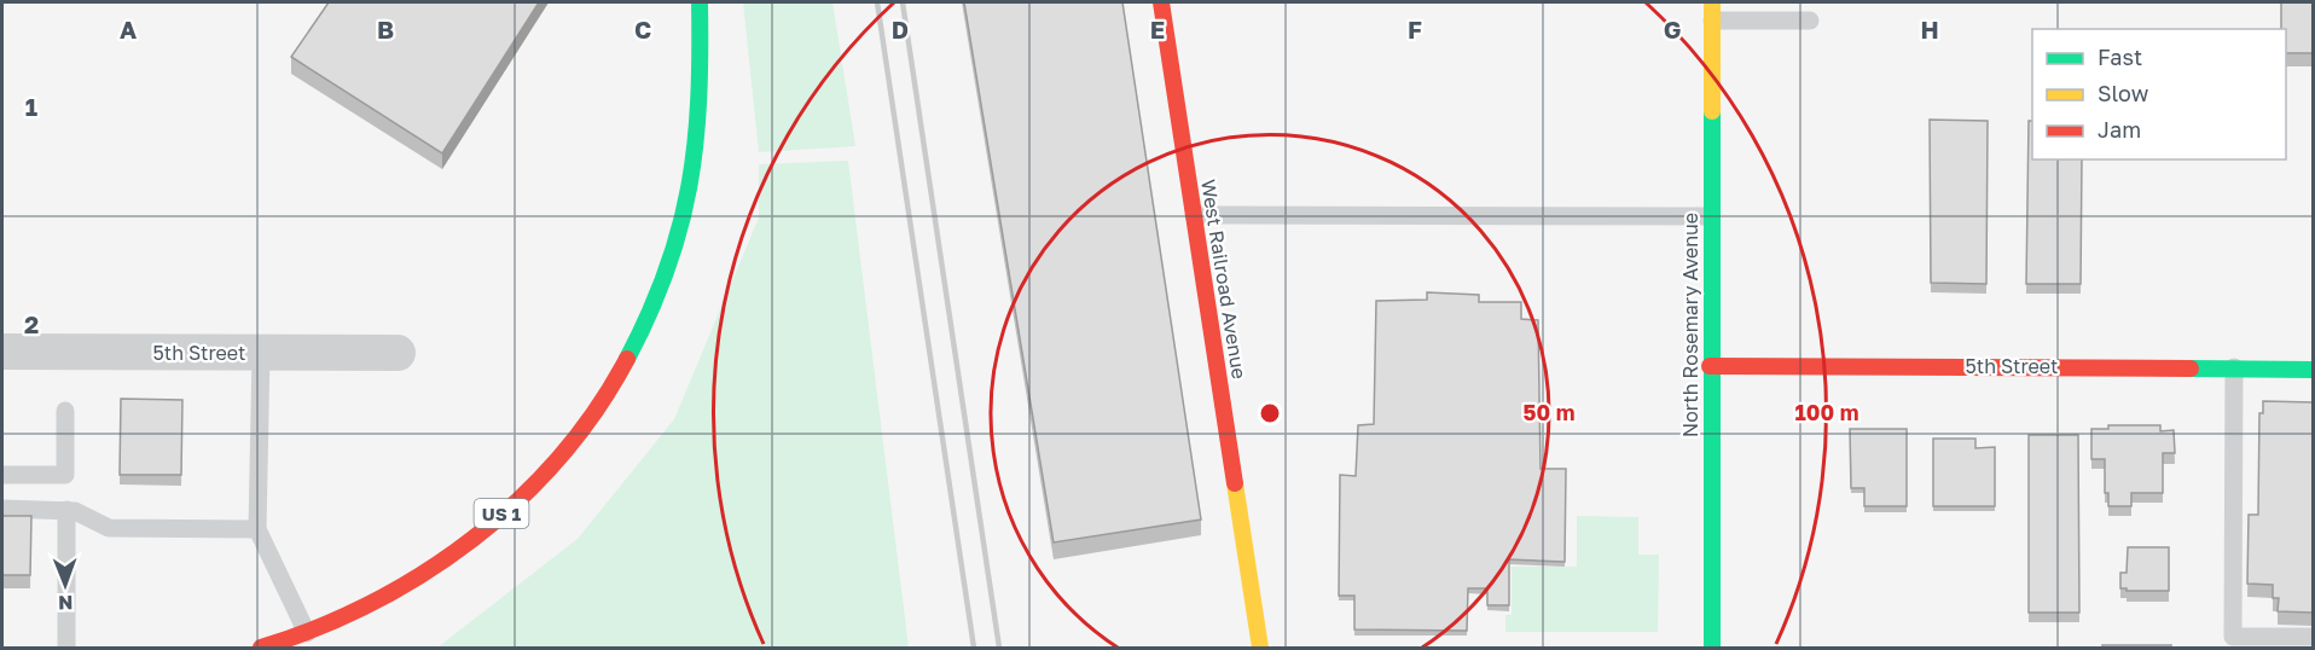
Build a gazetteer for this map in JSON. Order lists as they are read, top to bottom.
{
  "streets": {
    "street": [
      "West Railroad Avenue",
      "North Rosemary Avenue",
      "5th Street",
      "US 1"
    ]
  },
  "crossings": [
    ["North Rosemary Avenue", "5th Street"]
  ],
  "legend": ["Fast", "Slow", "Jam"],
  "north": "bottom",
  "grid": {
    "columns": [
      "A",
      "B",
      "C",
      "D",
      "E",
      "F",
      "G",
      "H"
    ],
    "rows": ["1", "2"]
  },
  "rings": ["50 m", "100 m"]
}
